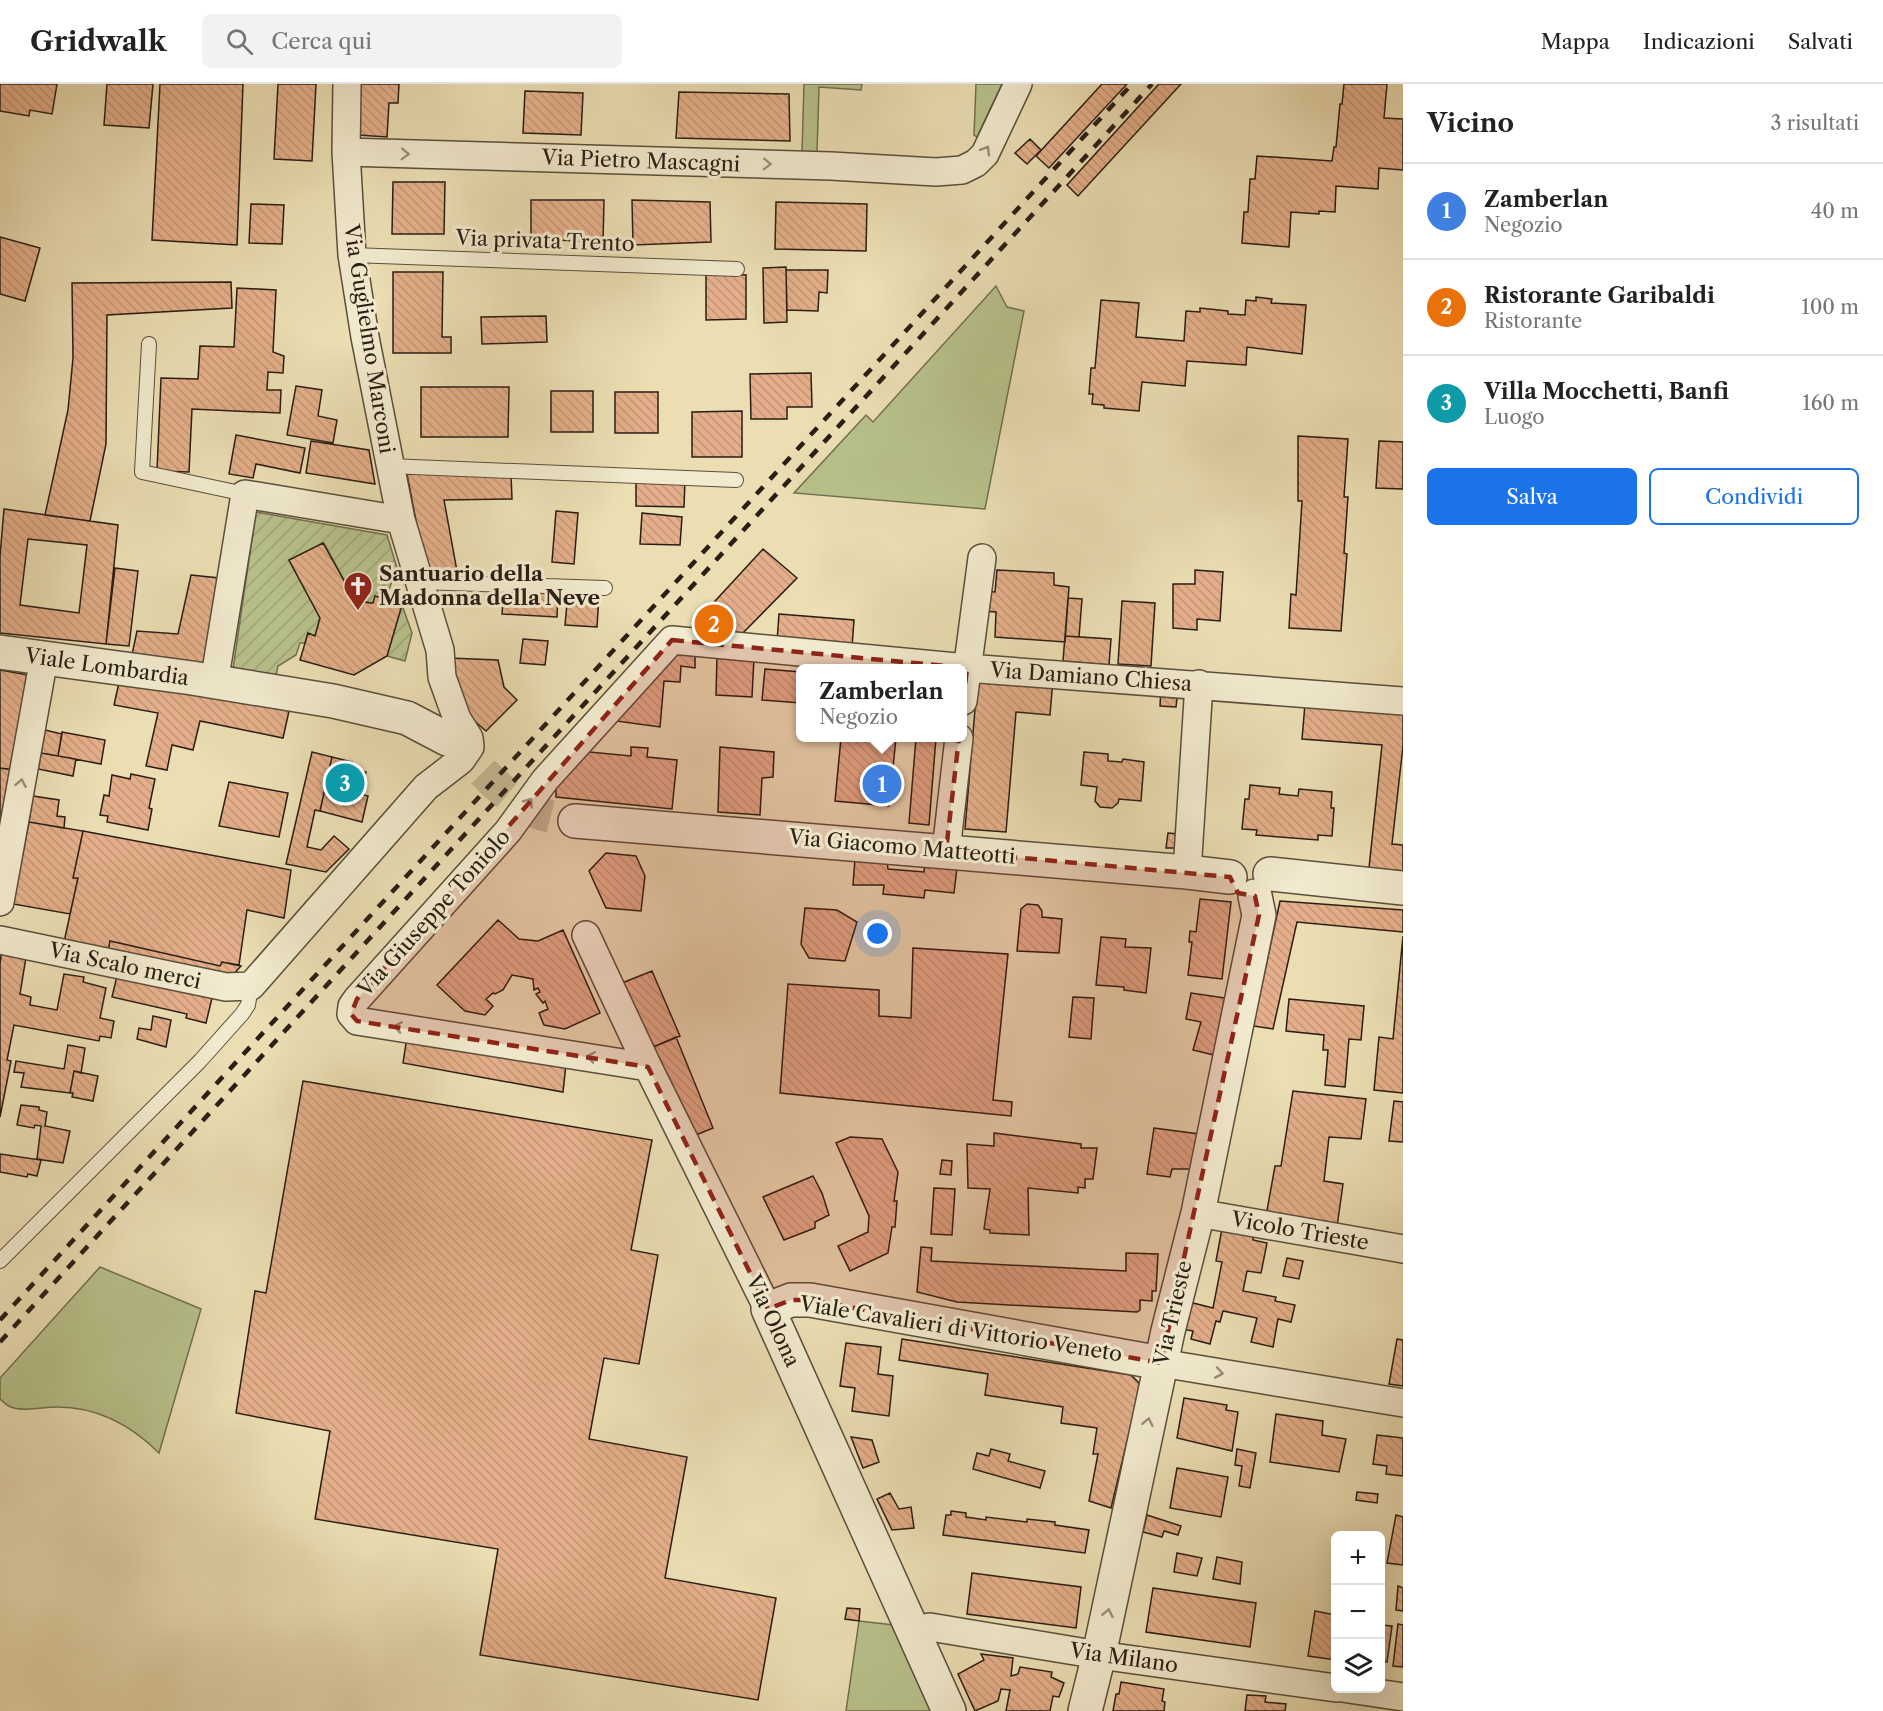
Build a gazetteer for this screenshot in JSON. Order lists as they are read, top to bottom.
{
  "streets": {
    "street": [
      "Via Pietro Mascagni",
      "Via Guglielmo Marconi",
      "Viale Lombardia",
      "Via Damiano Chiesa",
      "Via Giacomo Matteotti",
      "Via Giuseppe Toniolo",
      "Via Scalo merci",
      "Vicolo Trieste",
      "Via Trieste",
      "Via Olona",
      "Viale Cavalieri di Vittorio Veneto",
      "Via Milano"
    ],
    "lane": ["Via privata Trento"]
  },
  "crossings": [
    ["Via Pietro Mascagni", "Via Guglielmo Marconi"],
    ["Via privata Trento", "Via Guglielmo Marconi"],
    ["Via Guglielmo Marconi", "Via Scalo merci"],
    ["Via Damiano Chiesa", "Via Giuseppe Toniolo"],
    ["Via Giacomo Matteotti", "Via Trieste"],
    ["Via Giuseppe Toniolo", "Via Olona"],
    ["Vicolo Trieste", "Via Trieste"],
    ["Via Trieste", "Viale Cavalieri di Vittorio Veneto"],
    ["Via Trieste", "Via Milano"],
    ["Via Olona", "Viale Cavalieri di Vittorio Veneto"],
    ["Via Olona", "Via Milano"]
  ],
  "one_way": ["Via Pietro Mascagni", "Via Trieste", "Viale Cavalieri di Vittorio Veneto"],
  "places": {
    "church": ["Santuario della Madonna della Neve"]
  },
  "page": {
    "header": "Gridwalk",
    "search": "Cerca qui",
    "nav": ["Mappa", "Indicazioni", "Salvati"],
    "heading": ["Vicino", "3 risultati"],
    "list": [
      {
        "mark": "1",
        "name": "Zamberlan",
        "note": "Negozio",
        "value": "40 m"
      },
      {
        "mark": "2",
        "name": "Ristorante Garibaldi",
        "note": "Ristorante",
        "value": "100 m"
      },
      {
        "mark": "3",
        "name": "Villa Mocchetti, Banfi",
        "note": "Luogo",
        "value": "160 m"
      }
    ],
    "buttons": ["Salva", "Condividi"],
    "pins": ["2", "3", "1"],
    "popup": ["Zamberlan", "Negozio"],
    "map_buttons": ["+", "−"]
  }
}
